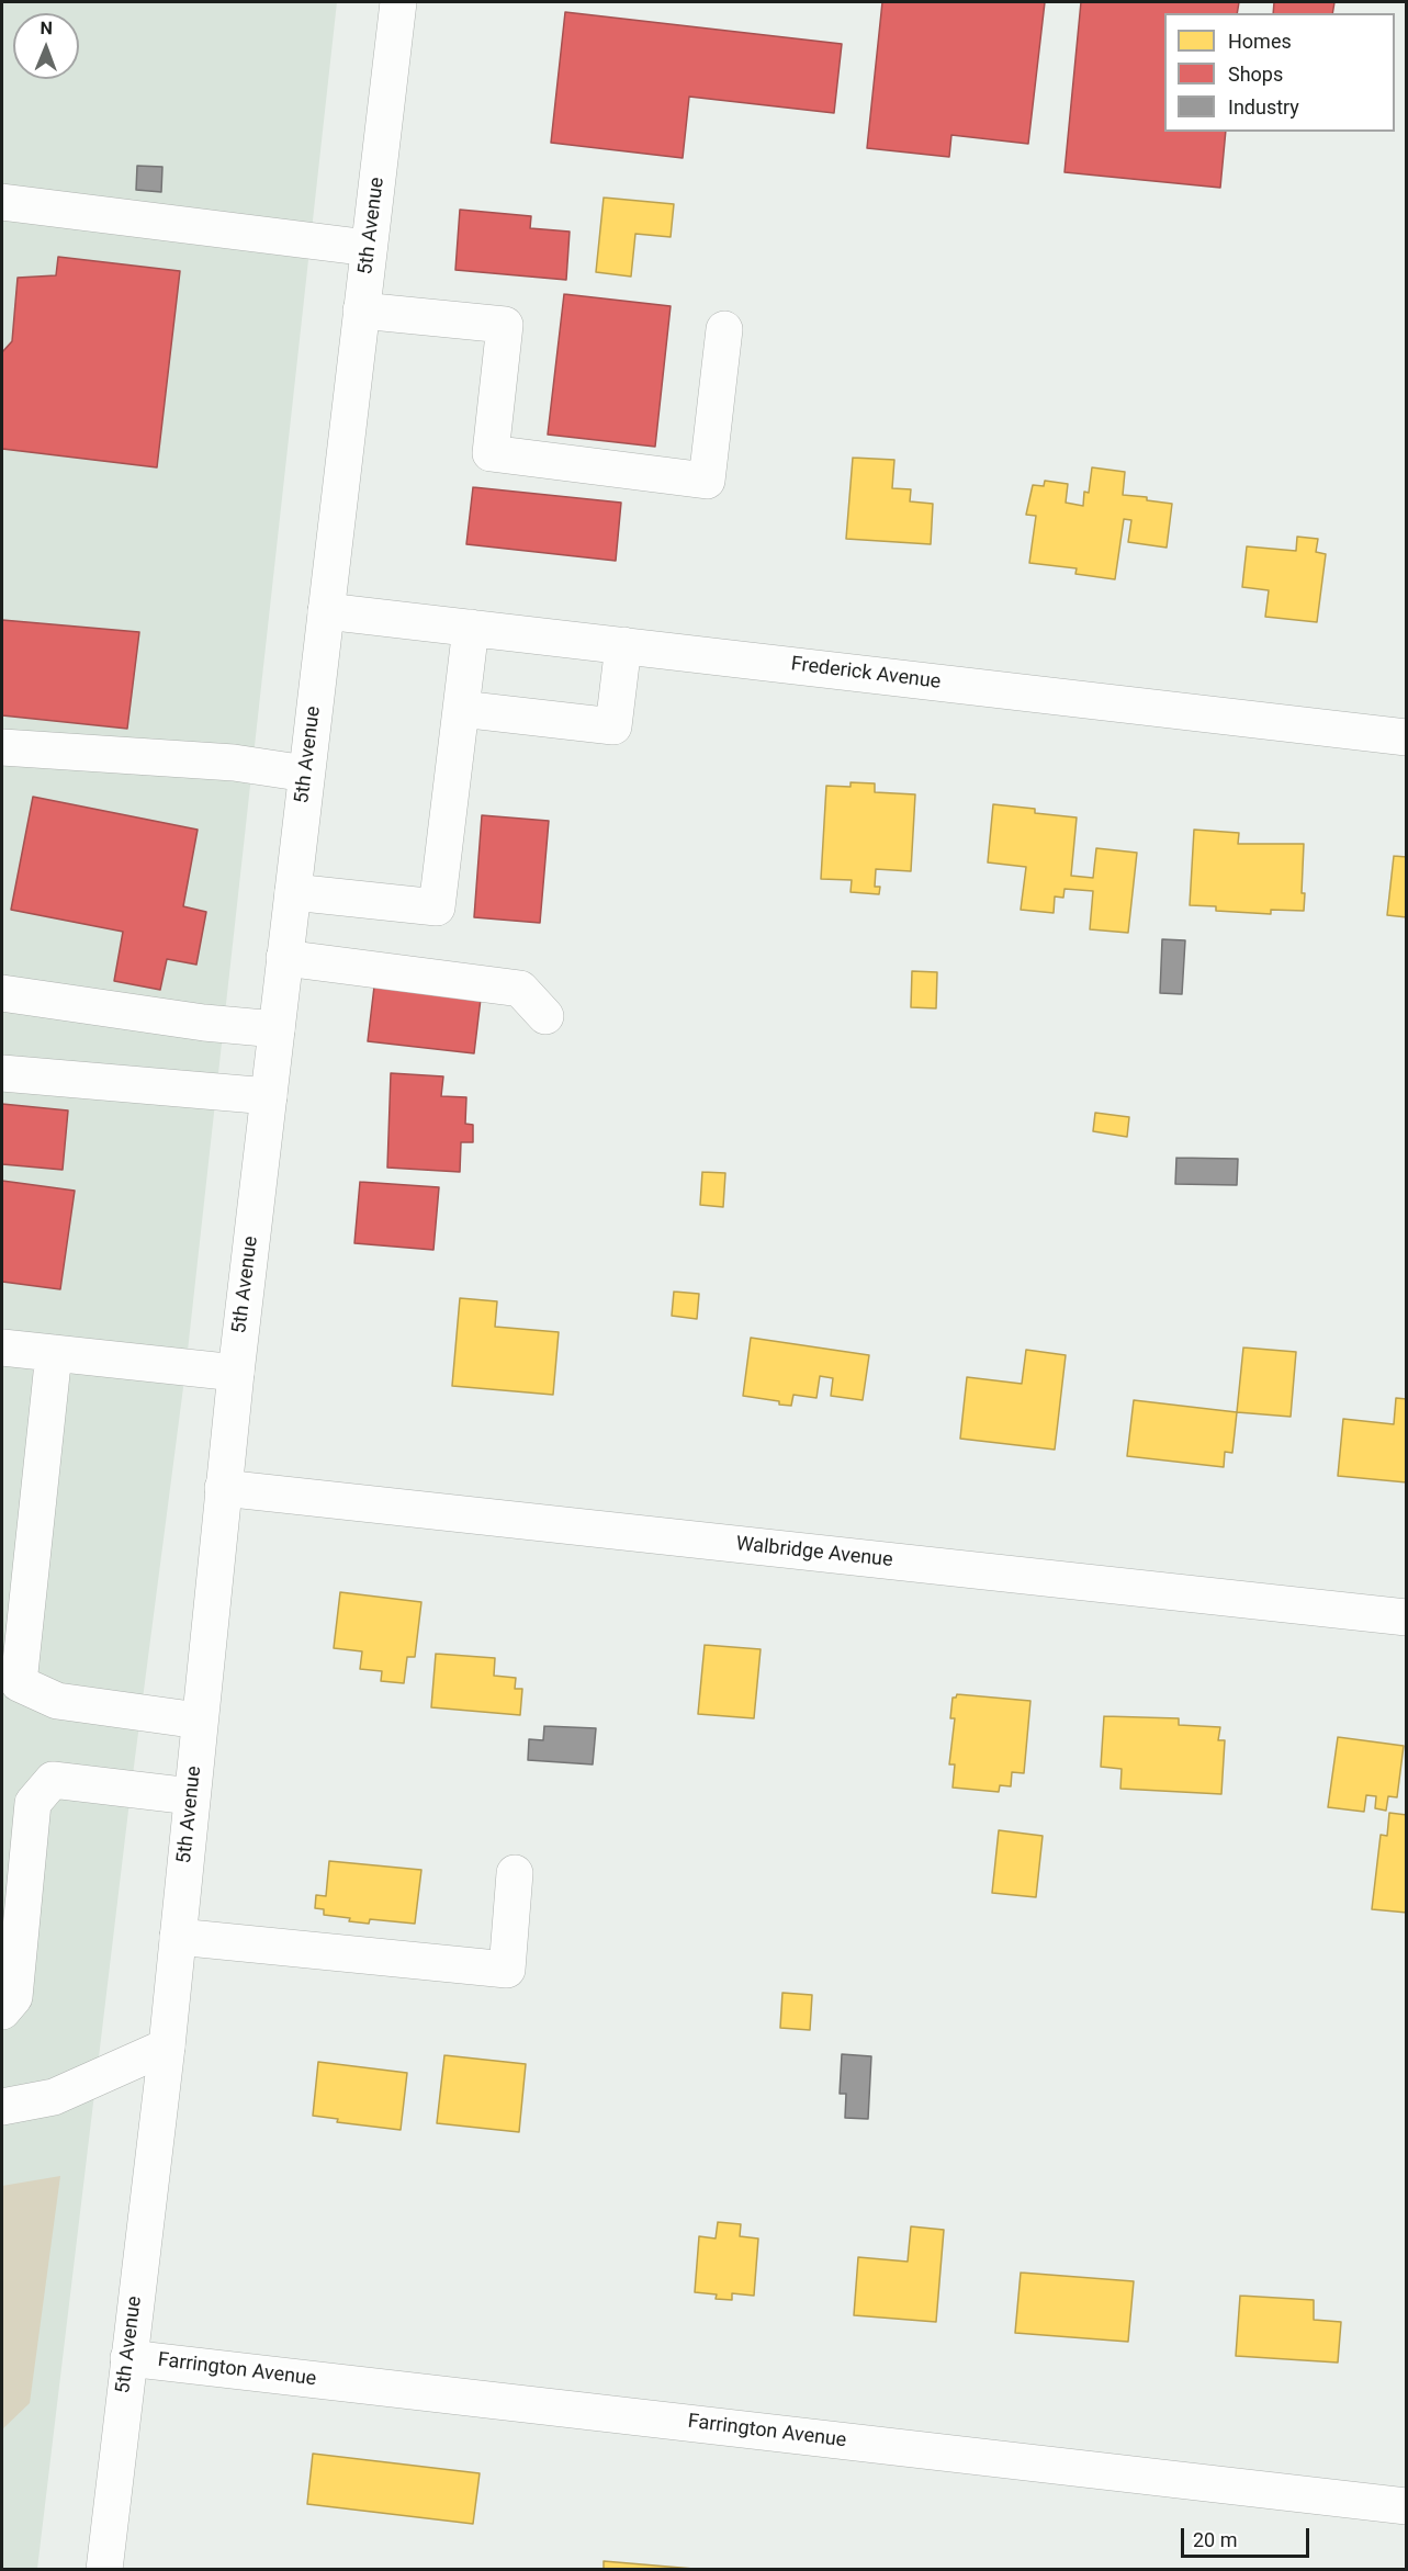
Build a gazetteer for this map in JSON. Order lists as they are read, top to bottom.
{
  "streets": {
    "street": [
      "5th Avenue",
      "Frederick Avenue",
      "Walbridge Avenue",
      "Farrington Avenue"
    ]
  },
  "crossings": [
    ["5th Avenue", "Frederick Avenue"],
    ["5th Avenue", "Walbridge Avenue"],
    ["5th Avenue", "Farrington Avenue"]
  ],
  "legend": ["Homes", "Shops", "Industry"],
  "scale_bar": "20 m",
  "north": "top"
}
